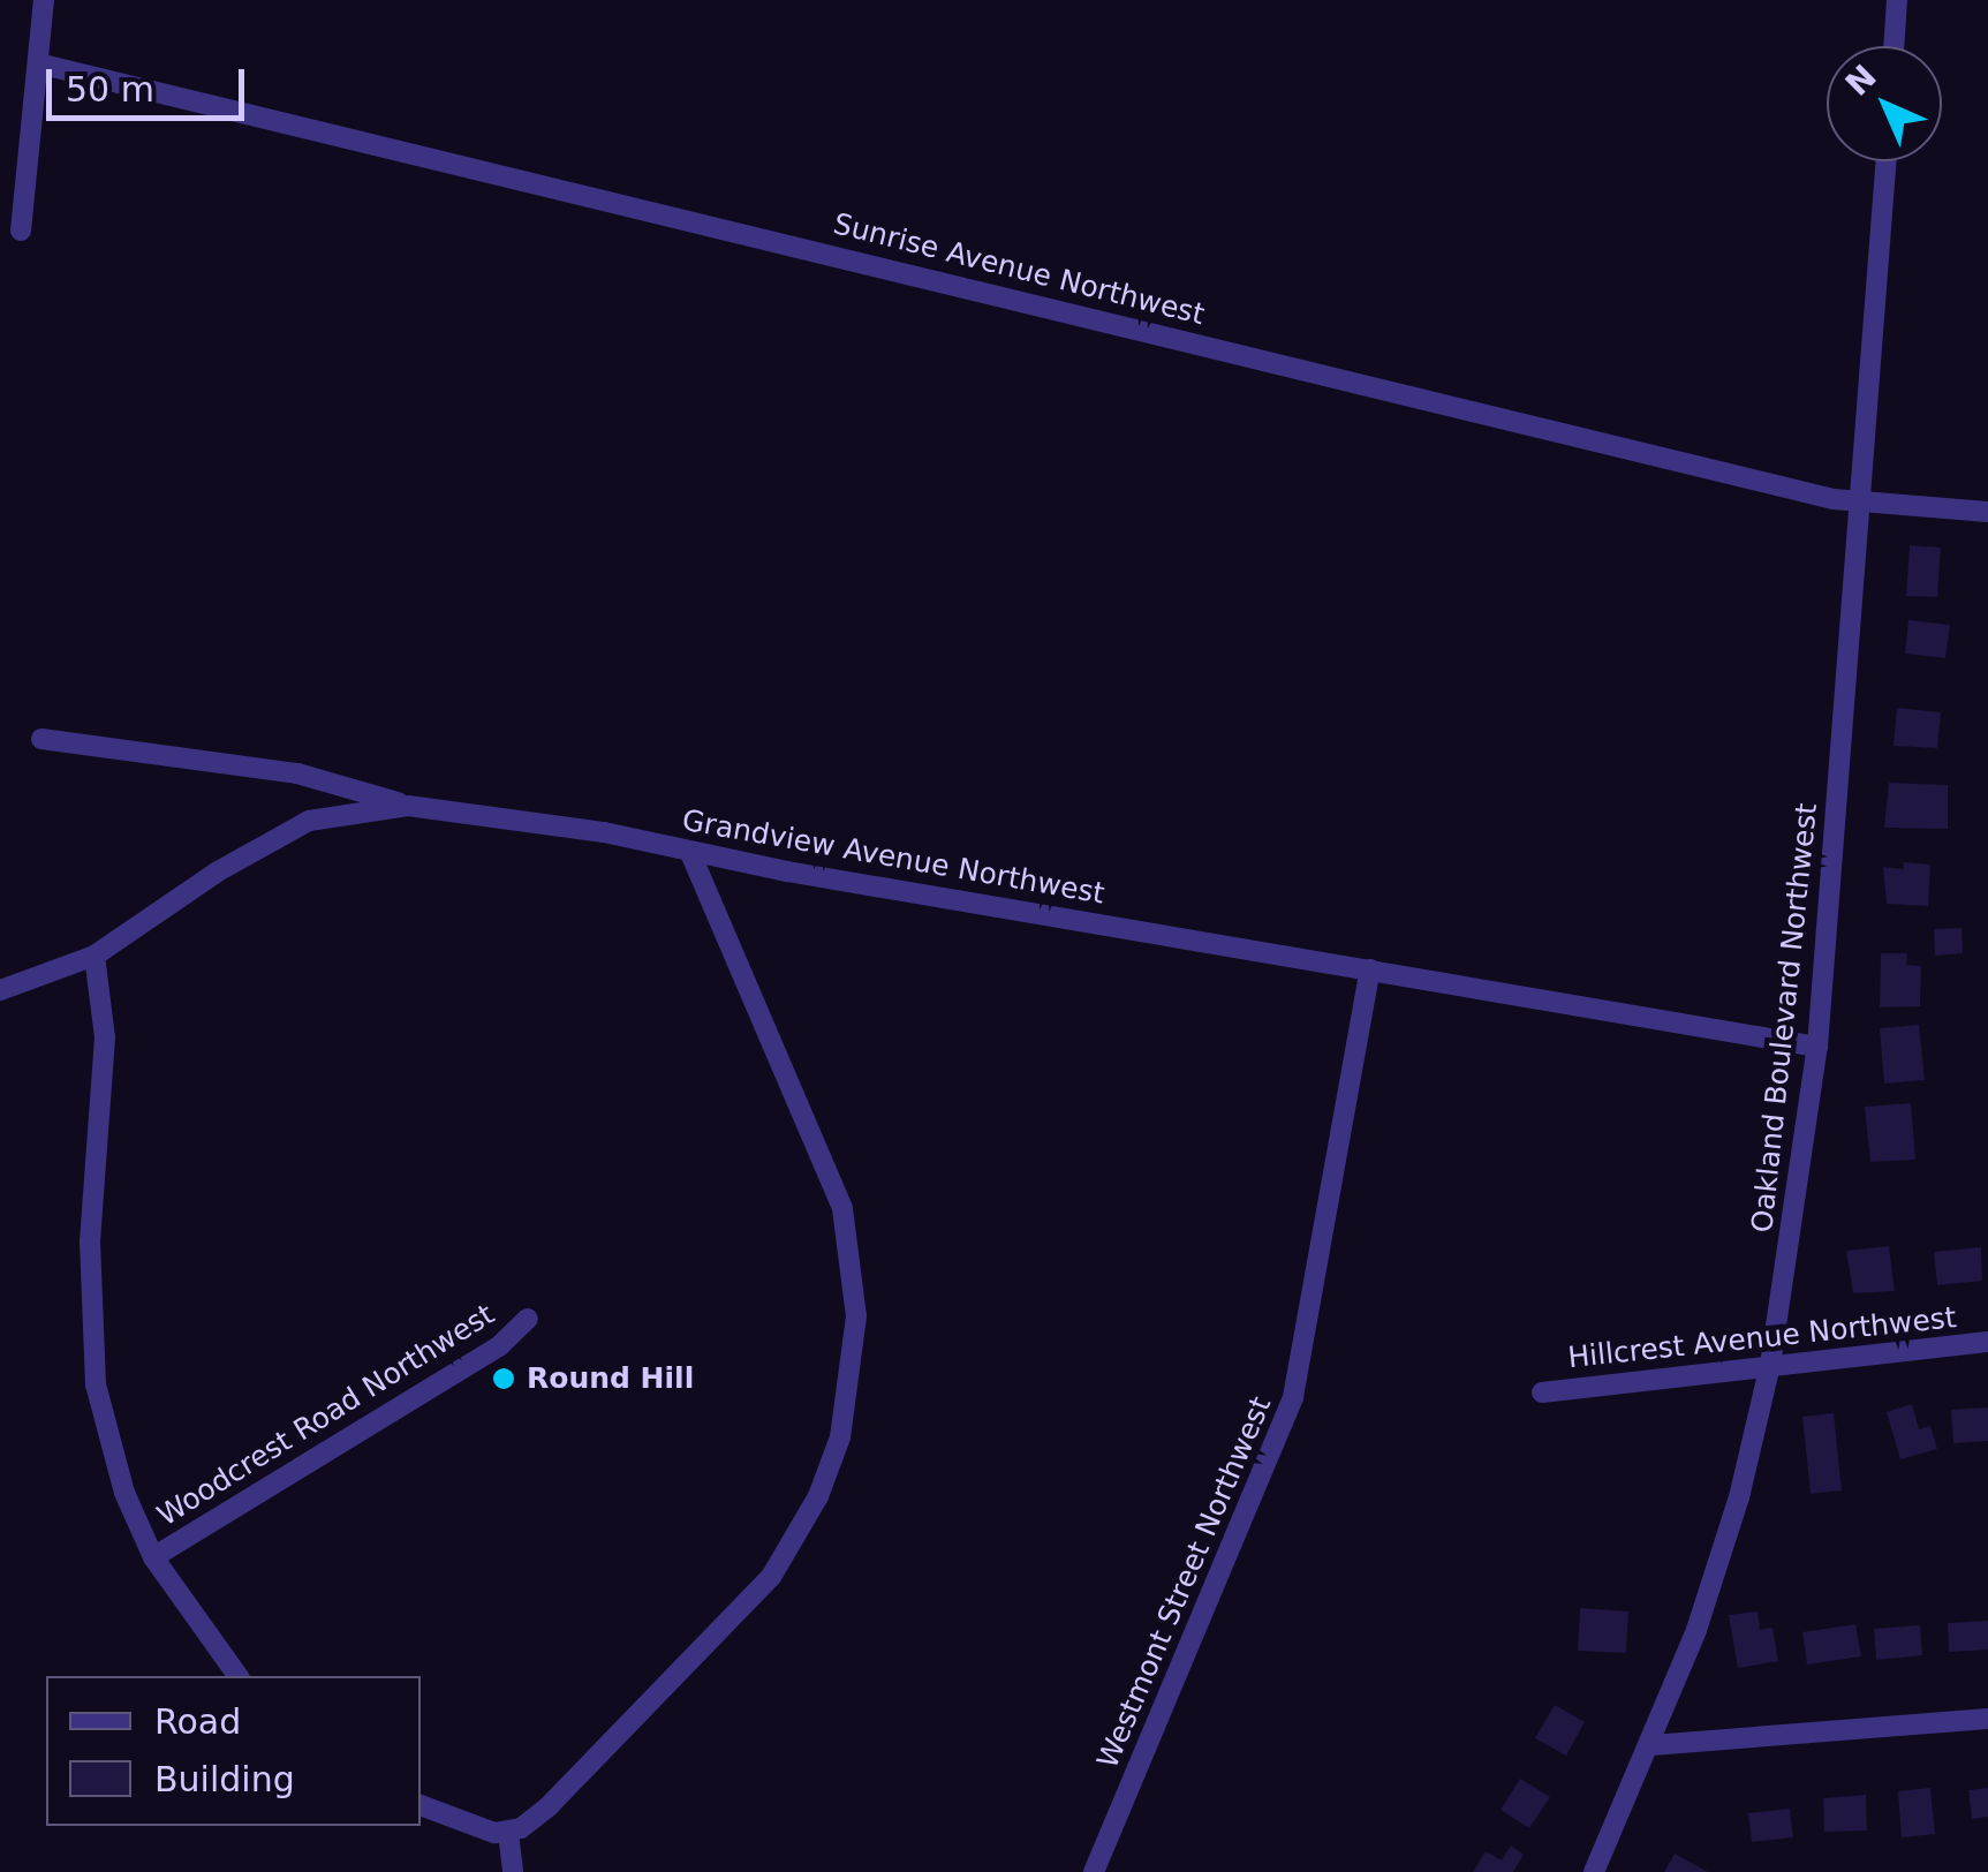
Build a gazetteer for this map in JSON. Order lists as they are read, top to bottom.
{
  "streets": {
    "street": [
      "Sunrise Avenue Northwest",
      "Grandview Avenue Northwest",
      "Oakland Boulevard Northwest",
      "Hillcrest Avenue Northwest",
      "Woodcrest Road Northwest",
      "Westmont Street Northwest"
    ]
  },
  "crossings": [
    ["Sunrise Avenue Northwest", "Oakland Boulevard Northwest"],
    ["Grandview Avenue Northwest", "Oakland Boulevard Northwest"],
    ["Grandview Avenue Northwest", "Westmont Street Northwest"],
    ["Oakland Boulevard Northwest", "Hillcrest Avenue Northwest"]
  ],
  "places": ["Round Hill"],
  "legend": ["Road", "Building"],
  "scale_bar": "50 m",
  "north": "top left"
}
